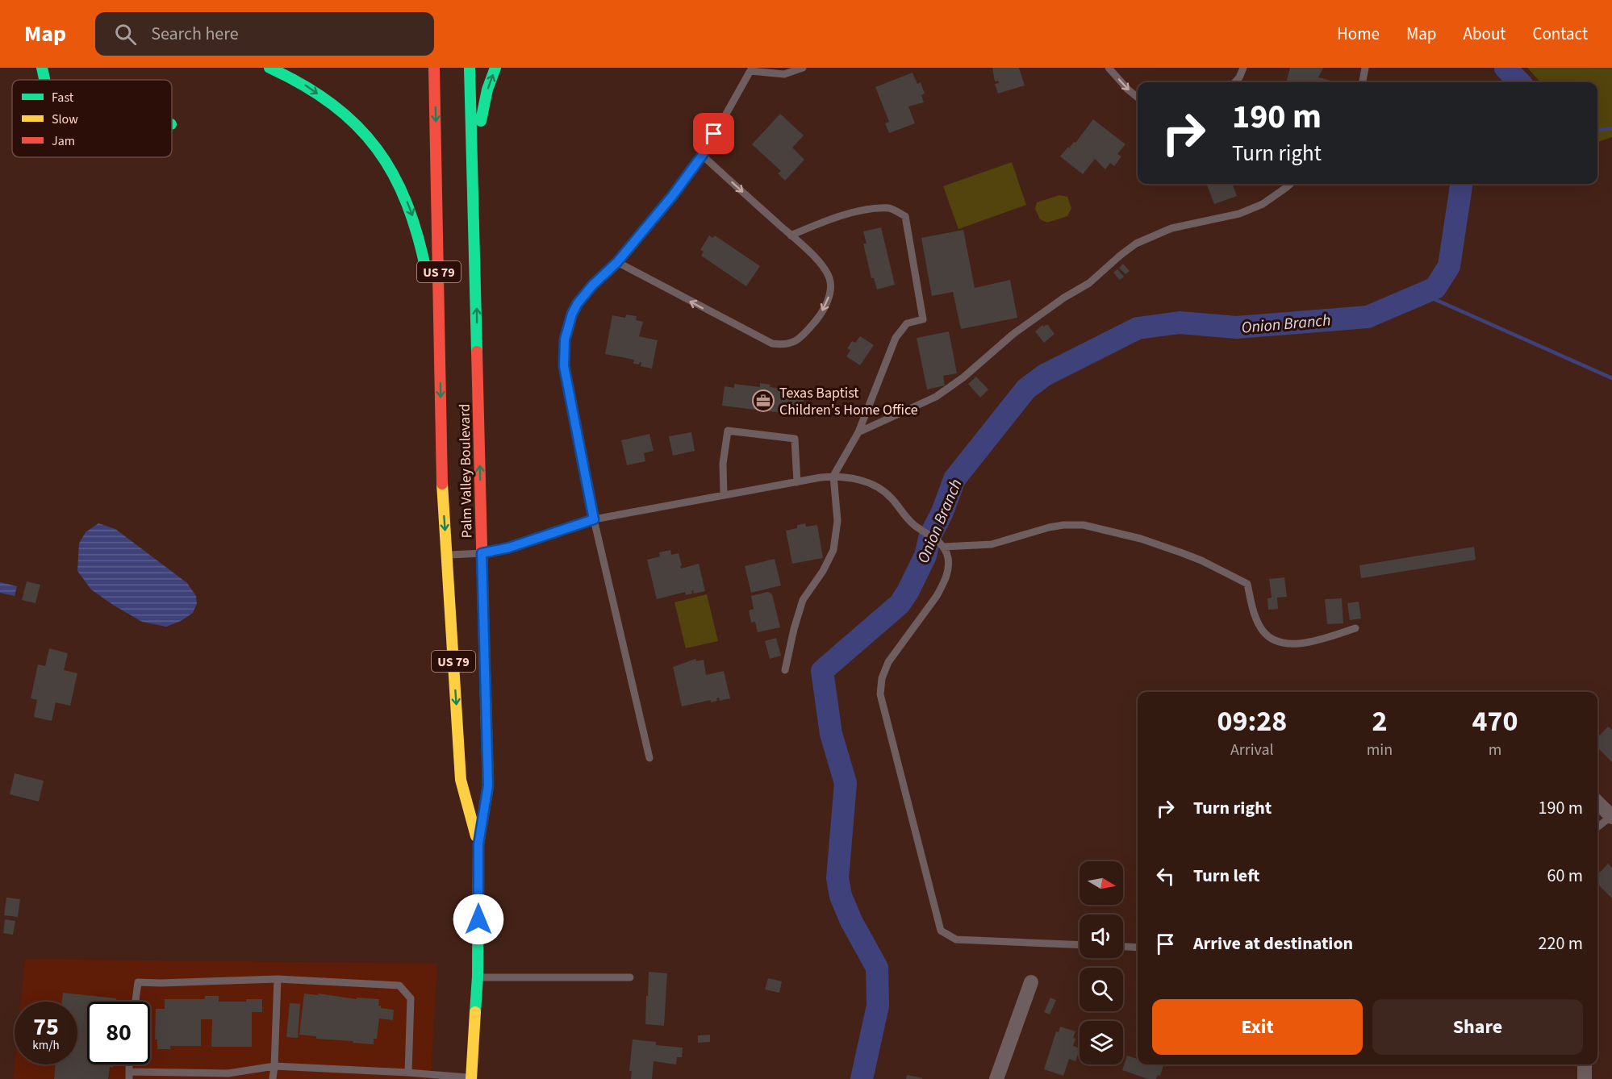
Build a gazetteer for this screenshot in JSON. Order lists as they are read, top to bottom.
{
  "streets": {
    "main road": ["US 79", "Palm Valley Boulevard"]
  },
  "crossings": [
    ["US 79", "Palm Valley Boulevard"]
  ],
  "water": ["Onion Branch"],
  "places": {
    "office": ["Texas Baptist Children's Home Office"]
  },
  "legend": ["Fast", "Slow", "Jam"],
  "north": "right",
  "page": {
    "header": "Map",
    "search": "Search here",
    "nav": [
      "Home",
      "Map",
      "About",
      "Contact"
    ],
    "turn": ["190 m", "Turn right"],
    "eta": [
      "09:28",
      "Arrival",
      "2",
      "min",
      "470",
      "m"
    ],
    "list": [
      {
        "name": "Turn right",
        "value": "190 m"
      },
      {
        "name": "Turn left",
        "value": "60 m"
      },
      {
        "name": "Arrive at destination",
        "value": "220 m"
      }
    ],
    "buttons": ["Exit", "Share"],
    "speed": "75 km/h",
    "limit": "80"
  }
}
